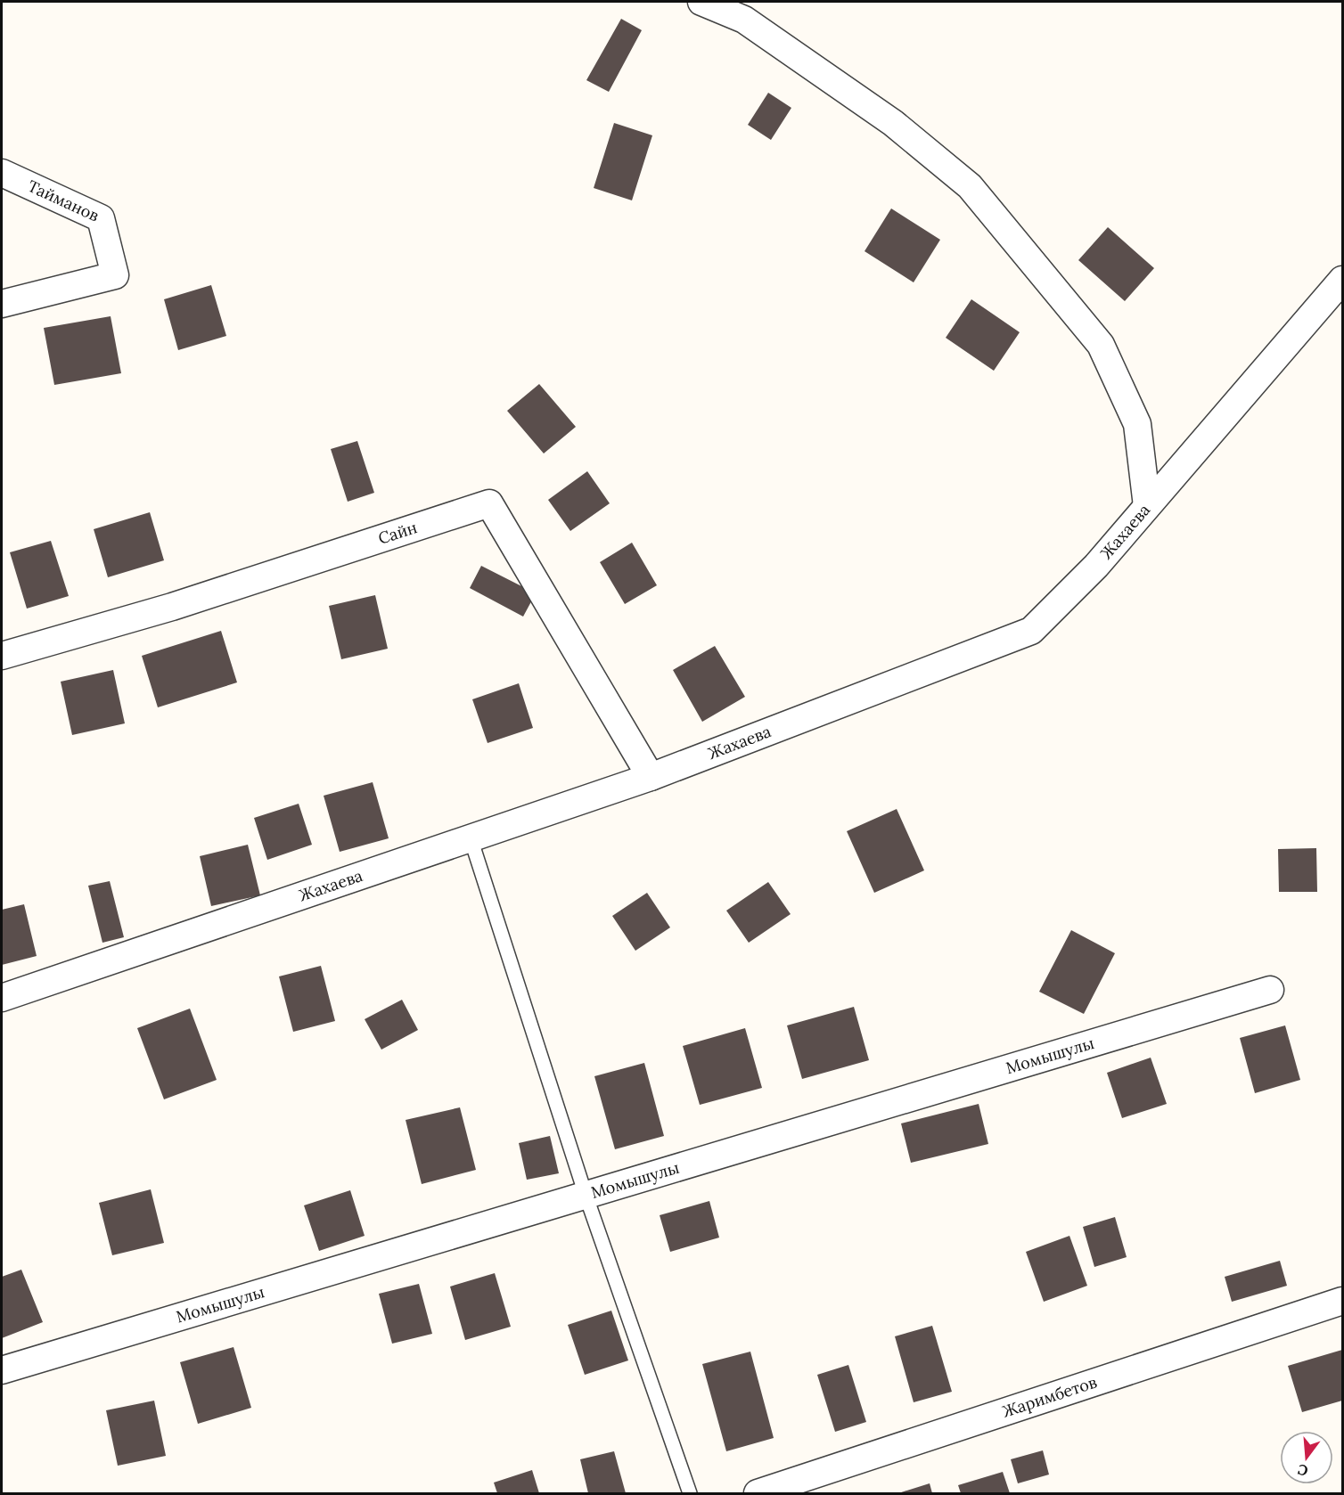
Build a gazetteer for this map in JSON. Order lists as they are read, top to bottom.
{
  "streets": {
    "street": [
      "Тайманов",
      "Жахаева",
      "Сайн",
      "Момышулы",
      "Жаримбетов"
    ]
  },
  "crossings": [
    ["Жахаева", "Сайн"]
  ],
  "north": "bottom"
}
